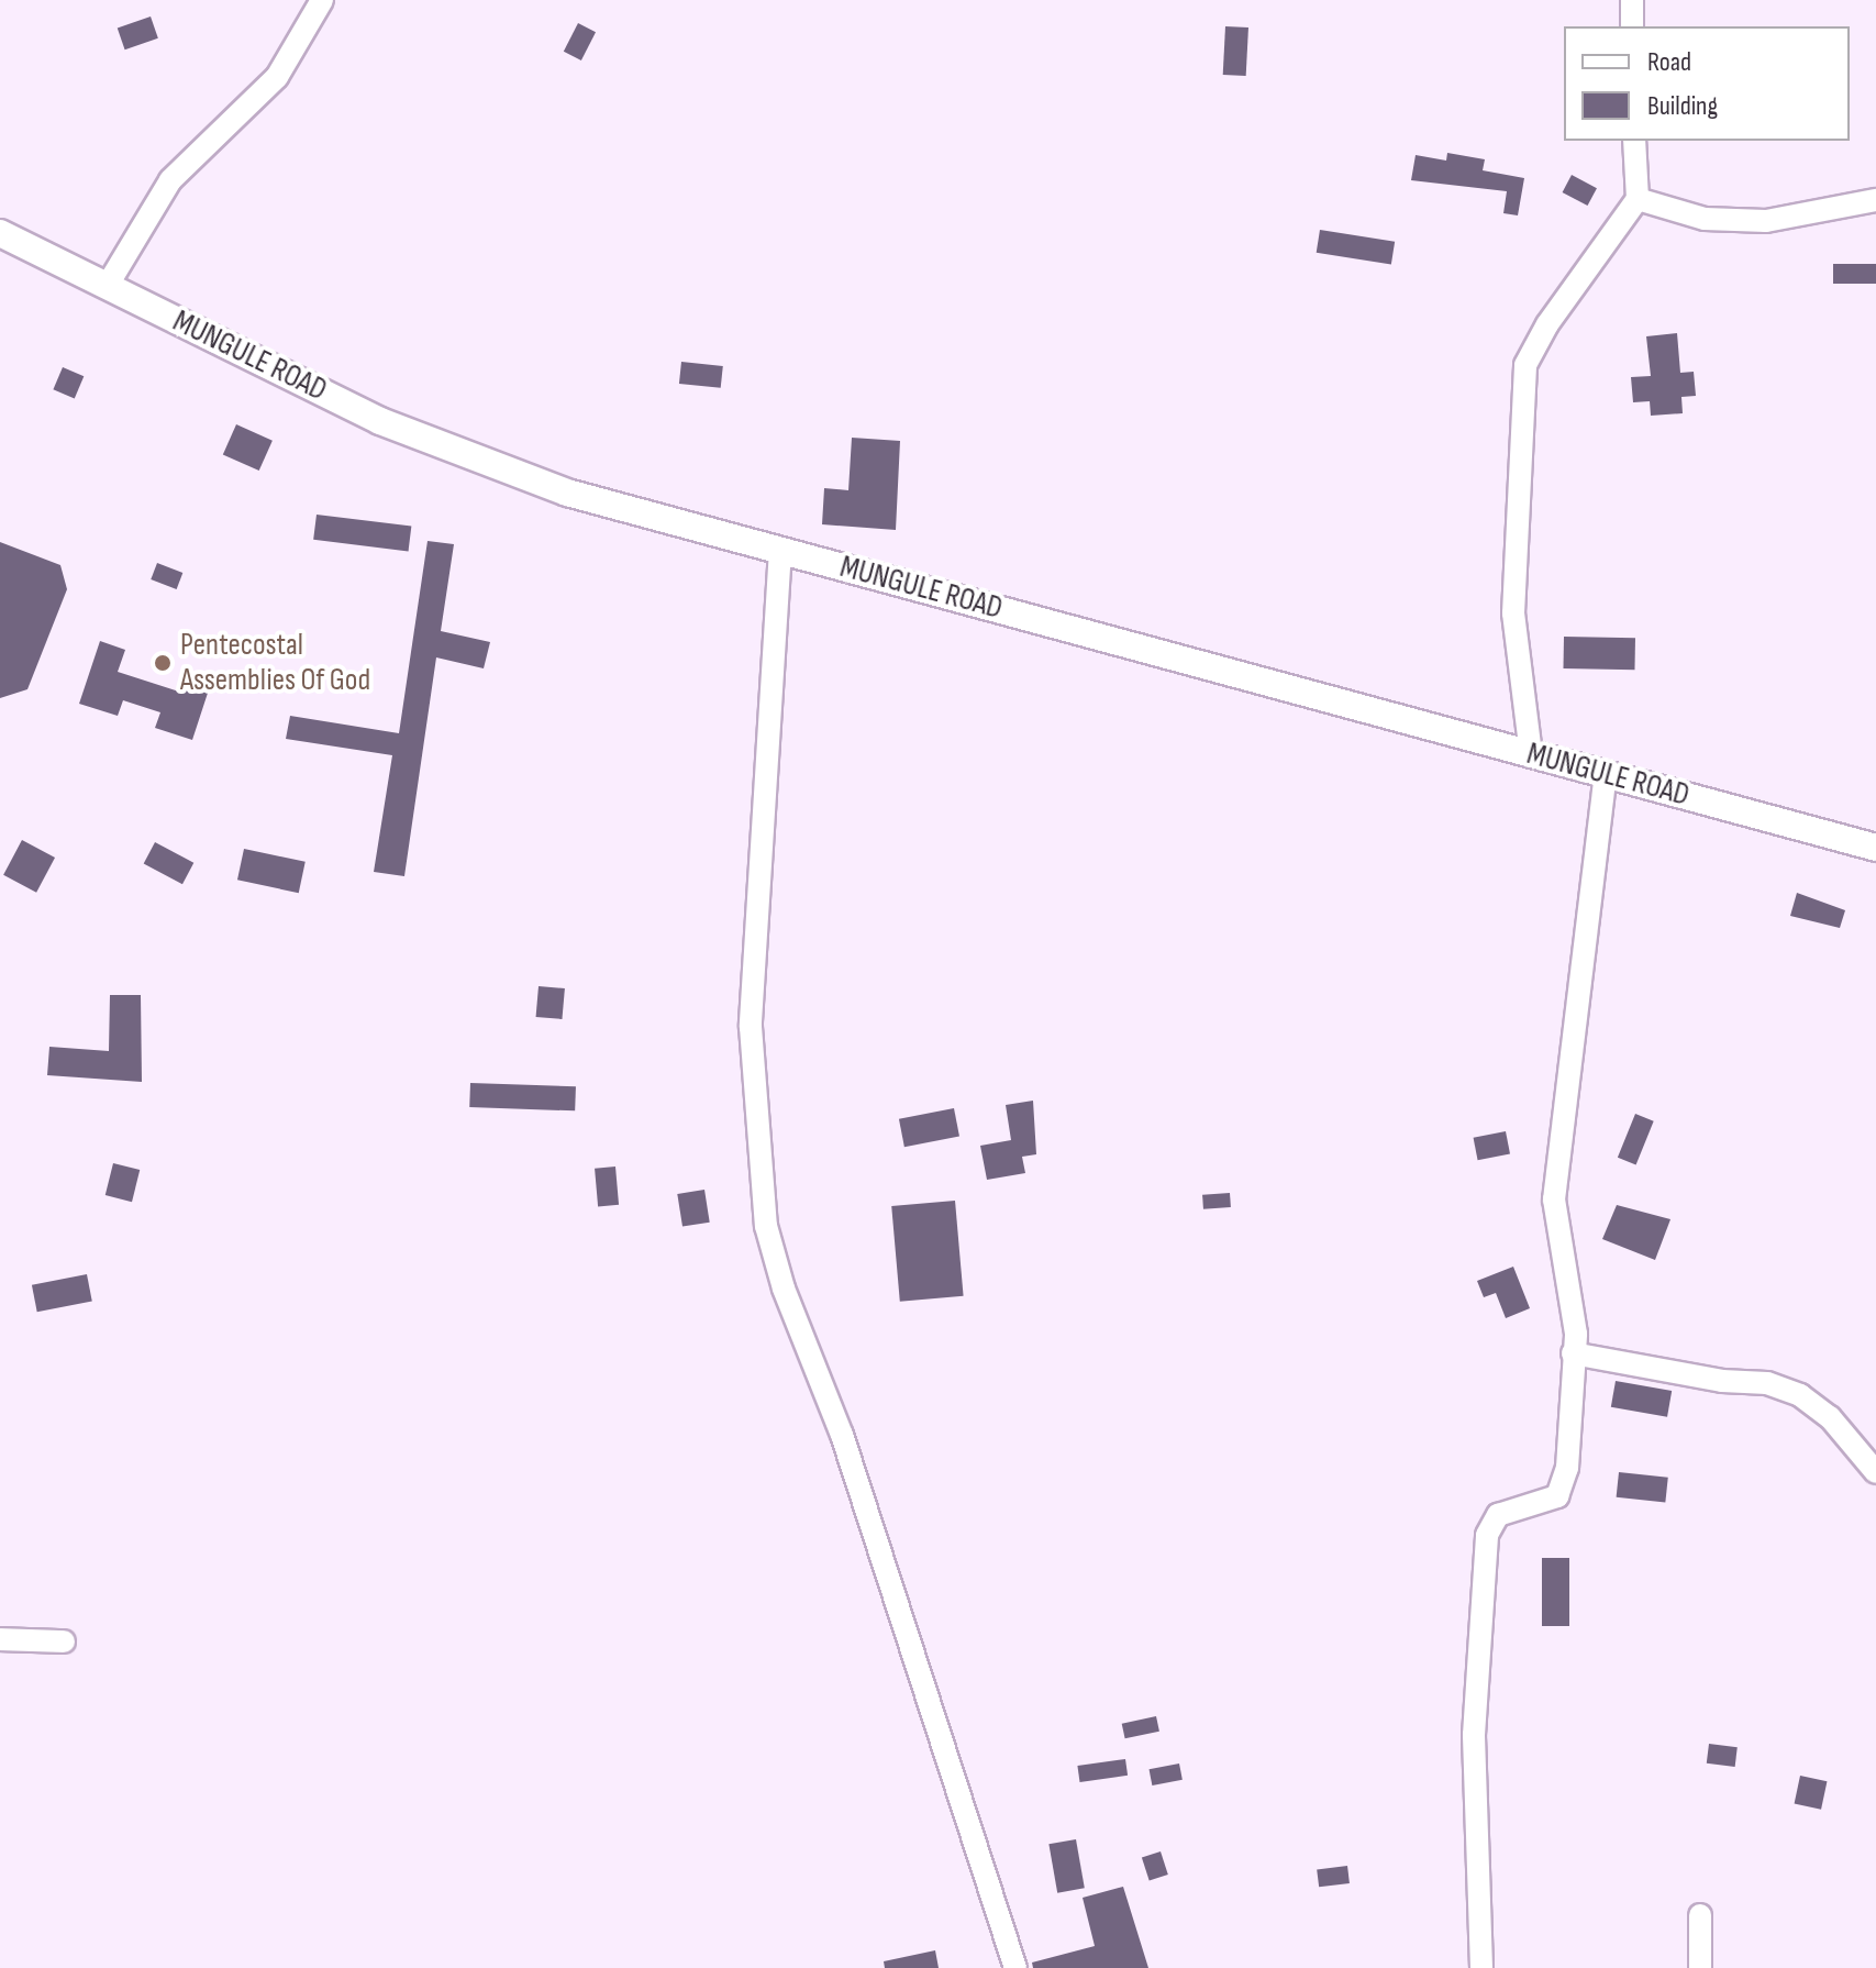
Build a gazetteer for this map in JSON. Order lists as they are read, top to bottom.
{
  "streets": {
    "street": ["MUNGULE ROAD"]
  },
  "places": ["Pentecostal Assemblies Of God"],
  "legend": ["Road", "Building"]
}
